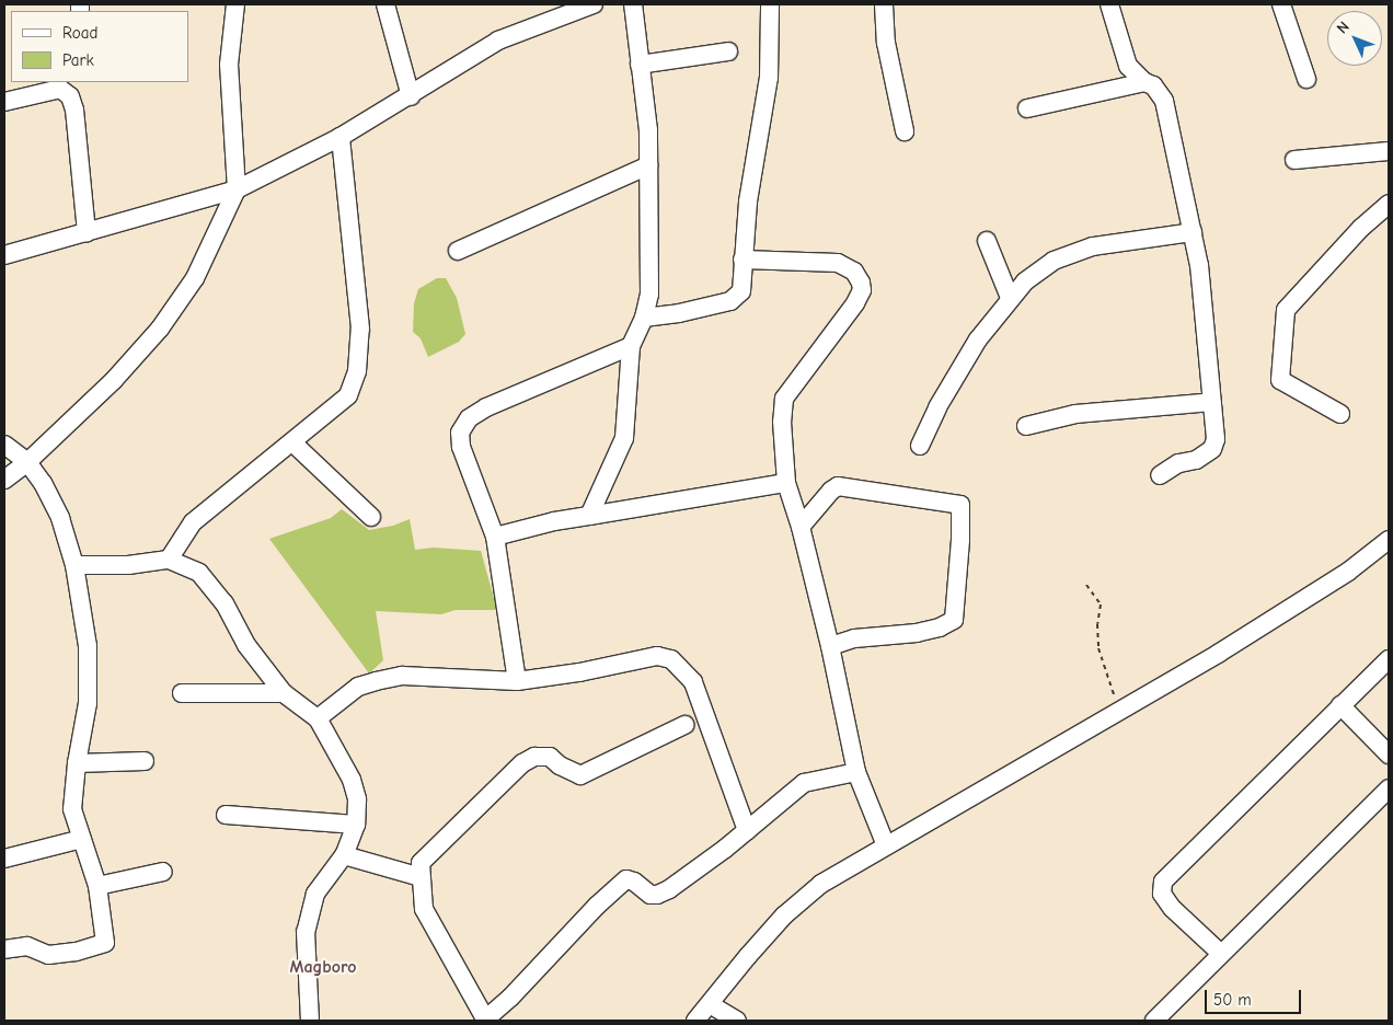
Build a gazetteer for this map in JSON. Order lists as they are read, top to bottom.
{
  "districts": ["Magboro"],
  "legend": ["Road", "Park"],
  "scale_bar": "50 m",
  "north": "top left"
}
